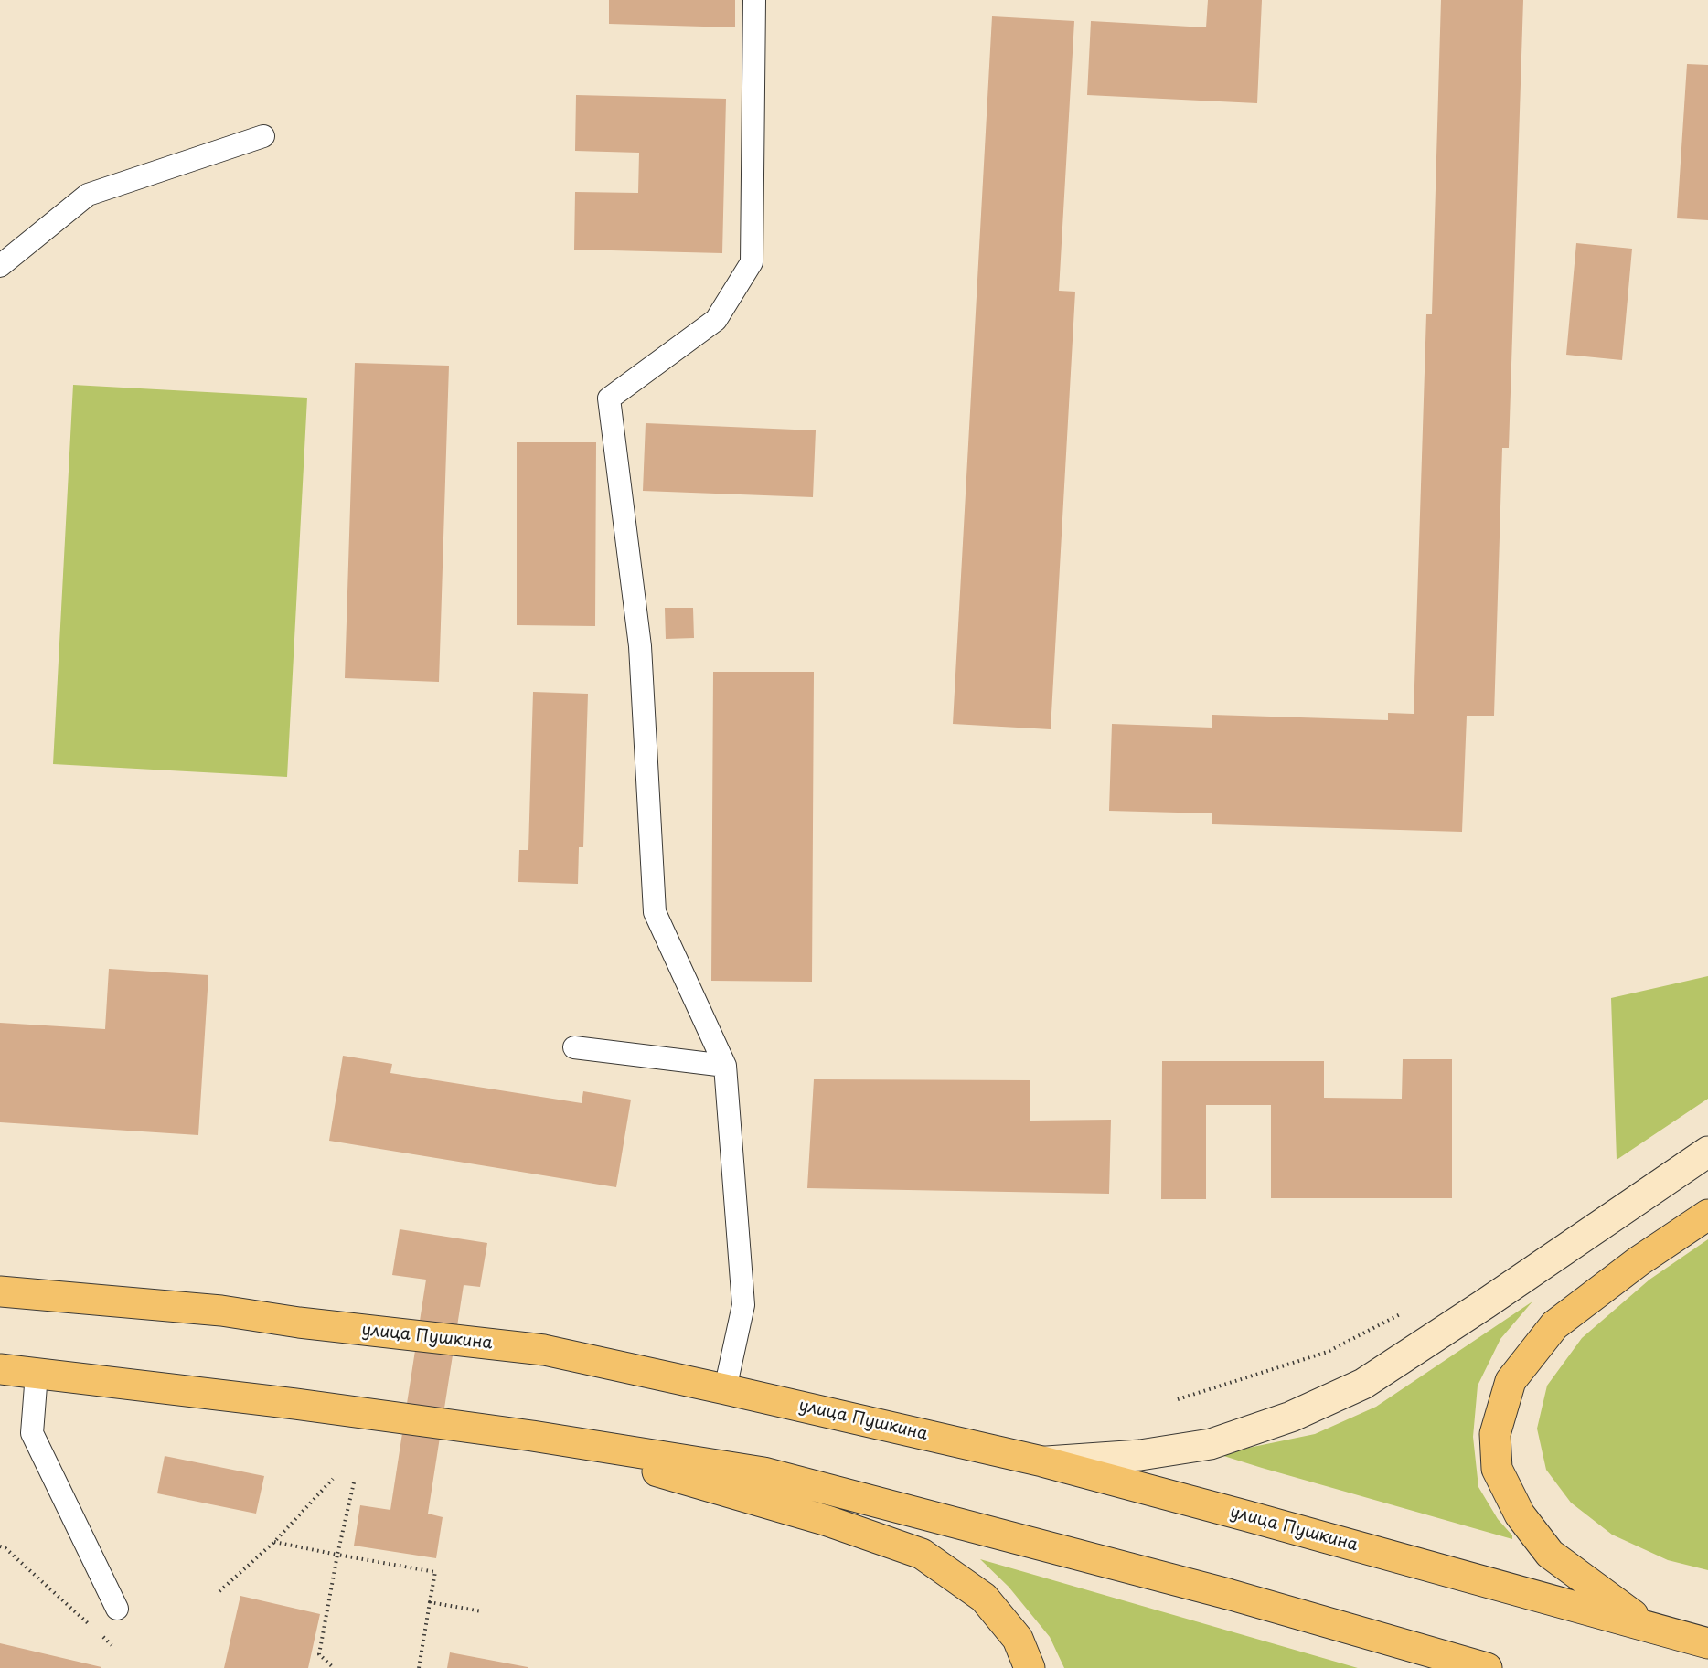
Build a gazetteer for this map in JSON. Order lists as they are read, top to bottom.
{
  "streets": {
    "main road": ["улица Пушкина"]
  }
}
